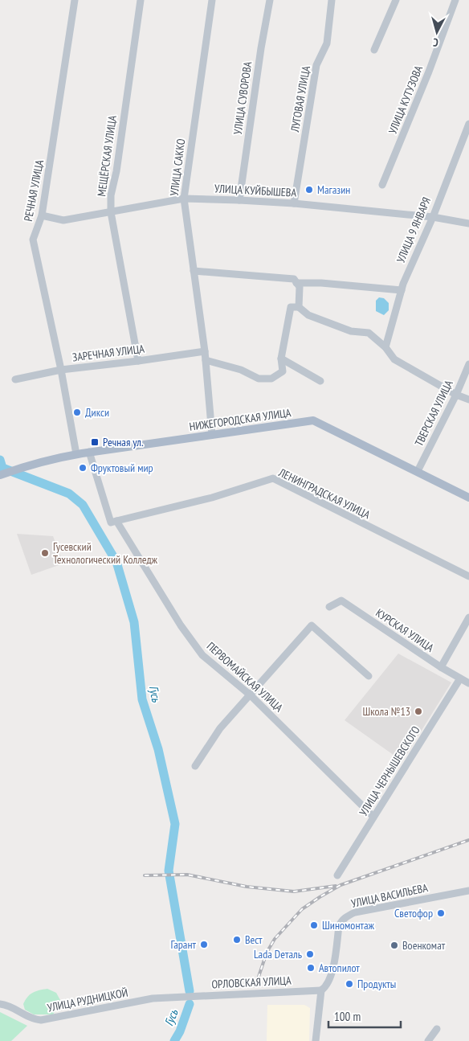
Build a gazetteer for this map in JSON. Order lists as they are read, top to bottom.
{
  "streets": {
    "main road": ["НИЖЕГОРОДСКАЯ УЛИЦА"],
    "street": [
      "УЛИЦА СУВОРОВА",
      "ЛУГОВАЯ УЛИЦА",
      "УЛИЦА КУТУЗОВА",
      "МЕЩЁРСКАЯ УЛИЦА",
      "УЛИЦА САККО",
      "РЕЧНАЯ УЛИЦА",
      "УЛИЦА КУЙБЫШЕВА",
      "УЛИЦА 9 ЯНВАРЯ",
      "ЗАРЕЧНАЯ УЛИЦА",
      "ТВЕРСКАЯ УЛИЦА",
      "ЛЕНИНГРАДСКАЯ УЛИЦА",
      "КУРСКАЯ УЛИЦА",
      "ПЕРВОМАЙСКАЯ УЛИЦА",
      "УЛИЦА ЧЕРНЫШЕВСКОГО",
      "УЛИЦА ВАСИЛЬЕВА",
      "ОРЛОВСКАЯ УЛИЦА",
      "УЛИЦА РУДНИЦКОЙ"
    ]
  },
  "crossings": [
    ["УЛИЦА СУВОРОВА", "УЛИЦА КУЙБЫШЕВА"],
    ["ЛУГОВАЯ УЛИЦА", "УЛИЦА КУЙБЫШЕВА"],
    ["МЕЩЁРСКАЯ УЛИЦА", "УЛИЦА КУЙБЫШЕВА"],
    ["МЕЩЁРСКАЯ УЛИЦА", "ЗАРЕЧНАЯ УЛИЦА"],
    ["УЛИЦА САККО", "УЛИЦА КУЙБЫШЕВА"],
    ["УЛИЦА САККО", "ЗАРЕЧНАЯ УЛИЦА"],
    ["УЛИЦА САККО", "НИЖЕГОРОДСКАЯ УЛИЦА"],
    ["РЕЧНАЯ УЛИЦА", "УЛИЦА КУЙБЫШЕВА"],
    ["РЕЧНАЯ УЛИЦА", "ЗАРЕЧНАЯ УЛИЦА"],
    ["РЕЧНАЯ УЛИЦА", "НИЖЕГОРОДСКАЯ УЛИЦА"],
    ["УЛИЦА КУЙБЫШЕВА", "УЛИЦА 9 ЯНВАРЯ"],
    ["ТВЕРСКАЯ УЛИЦА", "НИЖЕГОРОДСКАЯ УЛИЦА"],
    ["НИЖЕГОРОДСКАЯ УЛИЦА", "ПЕРВОМАЙСКАЯ УЛИЦА"],
    ["ЛЕНИНГРАДСКАЯ УЛИЦА", "ПЕРВОМАЙСКАЯ УЛИЦА"],
    ["КУРСКАЯ УЛИЦА", "УЛИЦА ЧЕРНЫШЕВСКОГО"],
    ["ПЕРВОМАЙСКАЯ УЛИЦА", "УЛИЦА ЧЕРНЫШЕВСКОГО"],
    ["УЛИЦА ВАСИЛЬЕВА", "ОРЛОВСКАЯ УЛИЦА"],
    ["ОРЛОВСКАЯ УЛИЦА", "УЛИЦА РУДНИЦКОЙ"]
  ],
  "water": ["Гусь"],
  "places": {
    "other": [
      "Магазин",
      "Дикси",
      "Фруктовый мир",
      "Гусевский Технологический Колледж",
      "Школа №13",
      "Светофор",
      "Шиномонтаж",
      "Вест",
      "Гарант",
      "Военкомат",
      "Lada Dеталь",
      "Автопилот",
      "Продукты"
    ],
    "transit": ["Речная ул."]
  },
  "scale_bar": "100 m",
  "north": "bottom"
}
